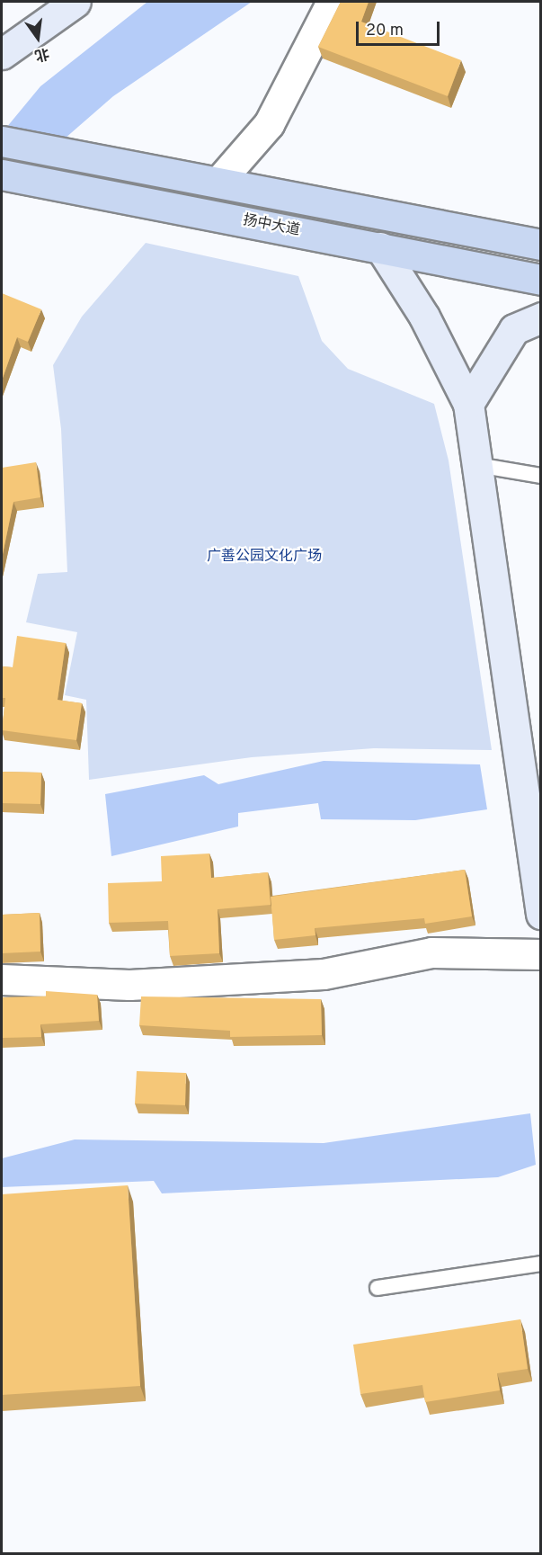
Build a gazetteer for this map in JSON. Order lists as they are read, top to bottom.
{
  "streets": {
    "main road": ["扬中大道"]
  },
  "parks": ["广善公园文化广场"],
  "scale_bar": "20 m",
  "north": "bottom"
}
